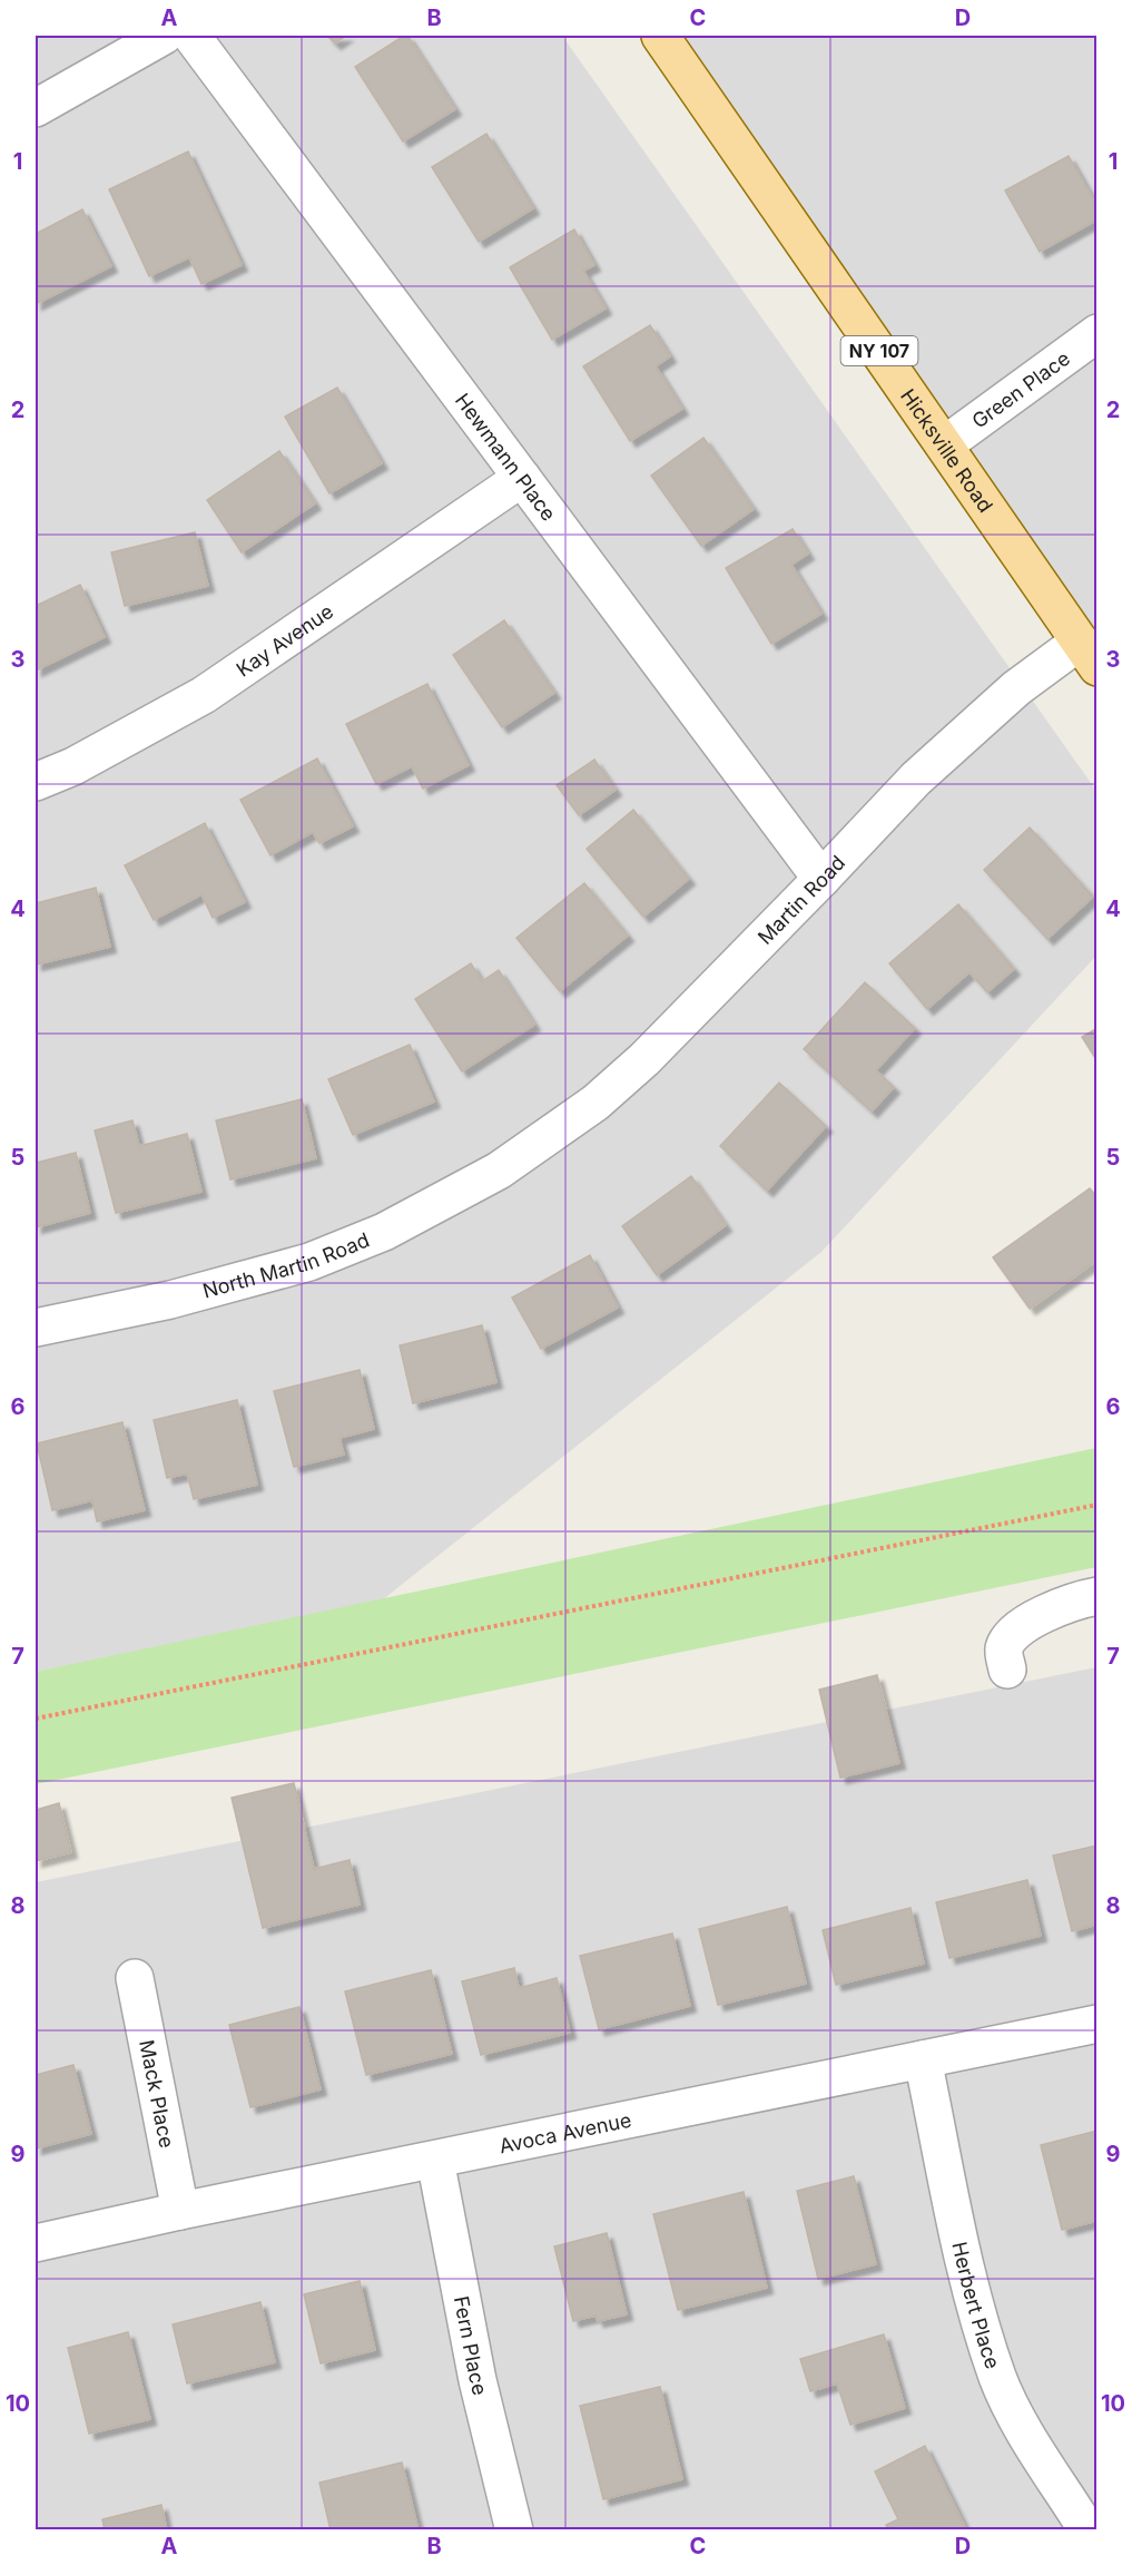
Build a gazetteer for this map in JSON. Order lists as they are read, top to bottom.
{
  "streets": {
    "main road": ["NY 107", "Hicksville Road"],
    "street": [
      "Green Place",
      "Hewmann Place",
      "Kay Avenue",
      "Martin Road",
      "North Martin Road",
      "Mack Place",
      "Avoca Avenue",
      "Herbert Place",
      "Fern Place"
    ]
  },
  "crossings": [
    ["Green Place", "Hicksville Road"],
    ["Hicksville Road", "Martin Road"],
    ["Hewmann Place", "Kay Avenue"],
    ["Hewmann Place", "Martin Road"],
    ["Martin Road", "North Martin Road"],
    ["Mack Place", "Avoca Avenue"],
    ["Avoca Avenue", "Herbert Place"],
    ["Avoca Avenue", "Fern Place"]
  ],
  "grid": {
    "columns": [
      "A",
      "B",
      "C",
      "D"
    ],
    "rows": [
      "1",
      "2",
      "3",
      "4",
      "5",
      "6",
      "7",
      "8",
      "9",
      "10"
    ]
  }
}
